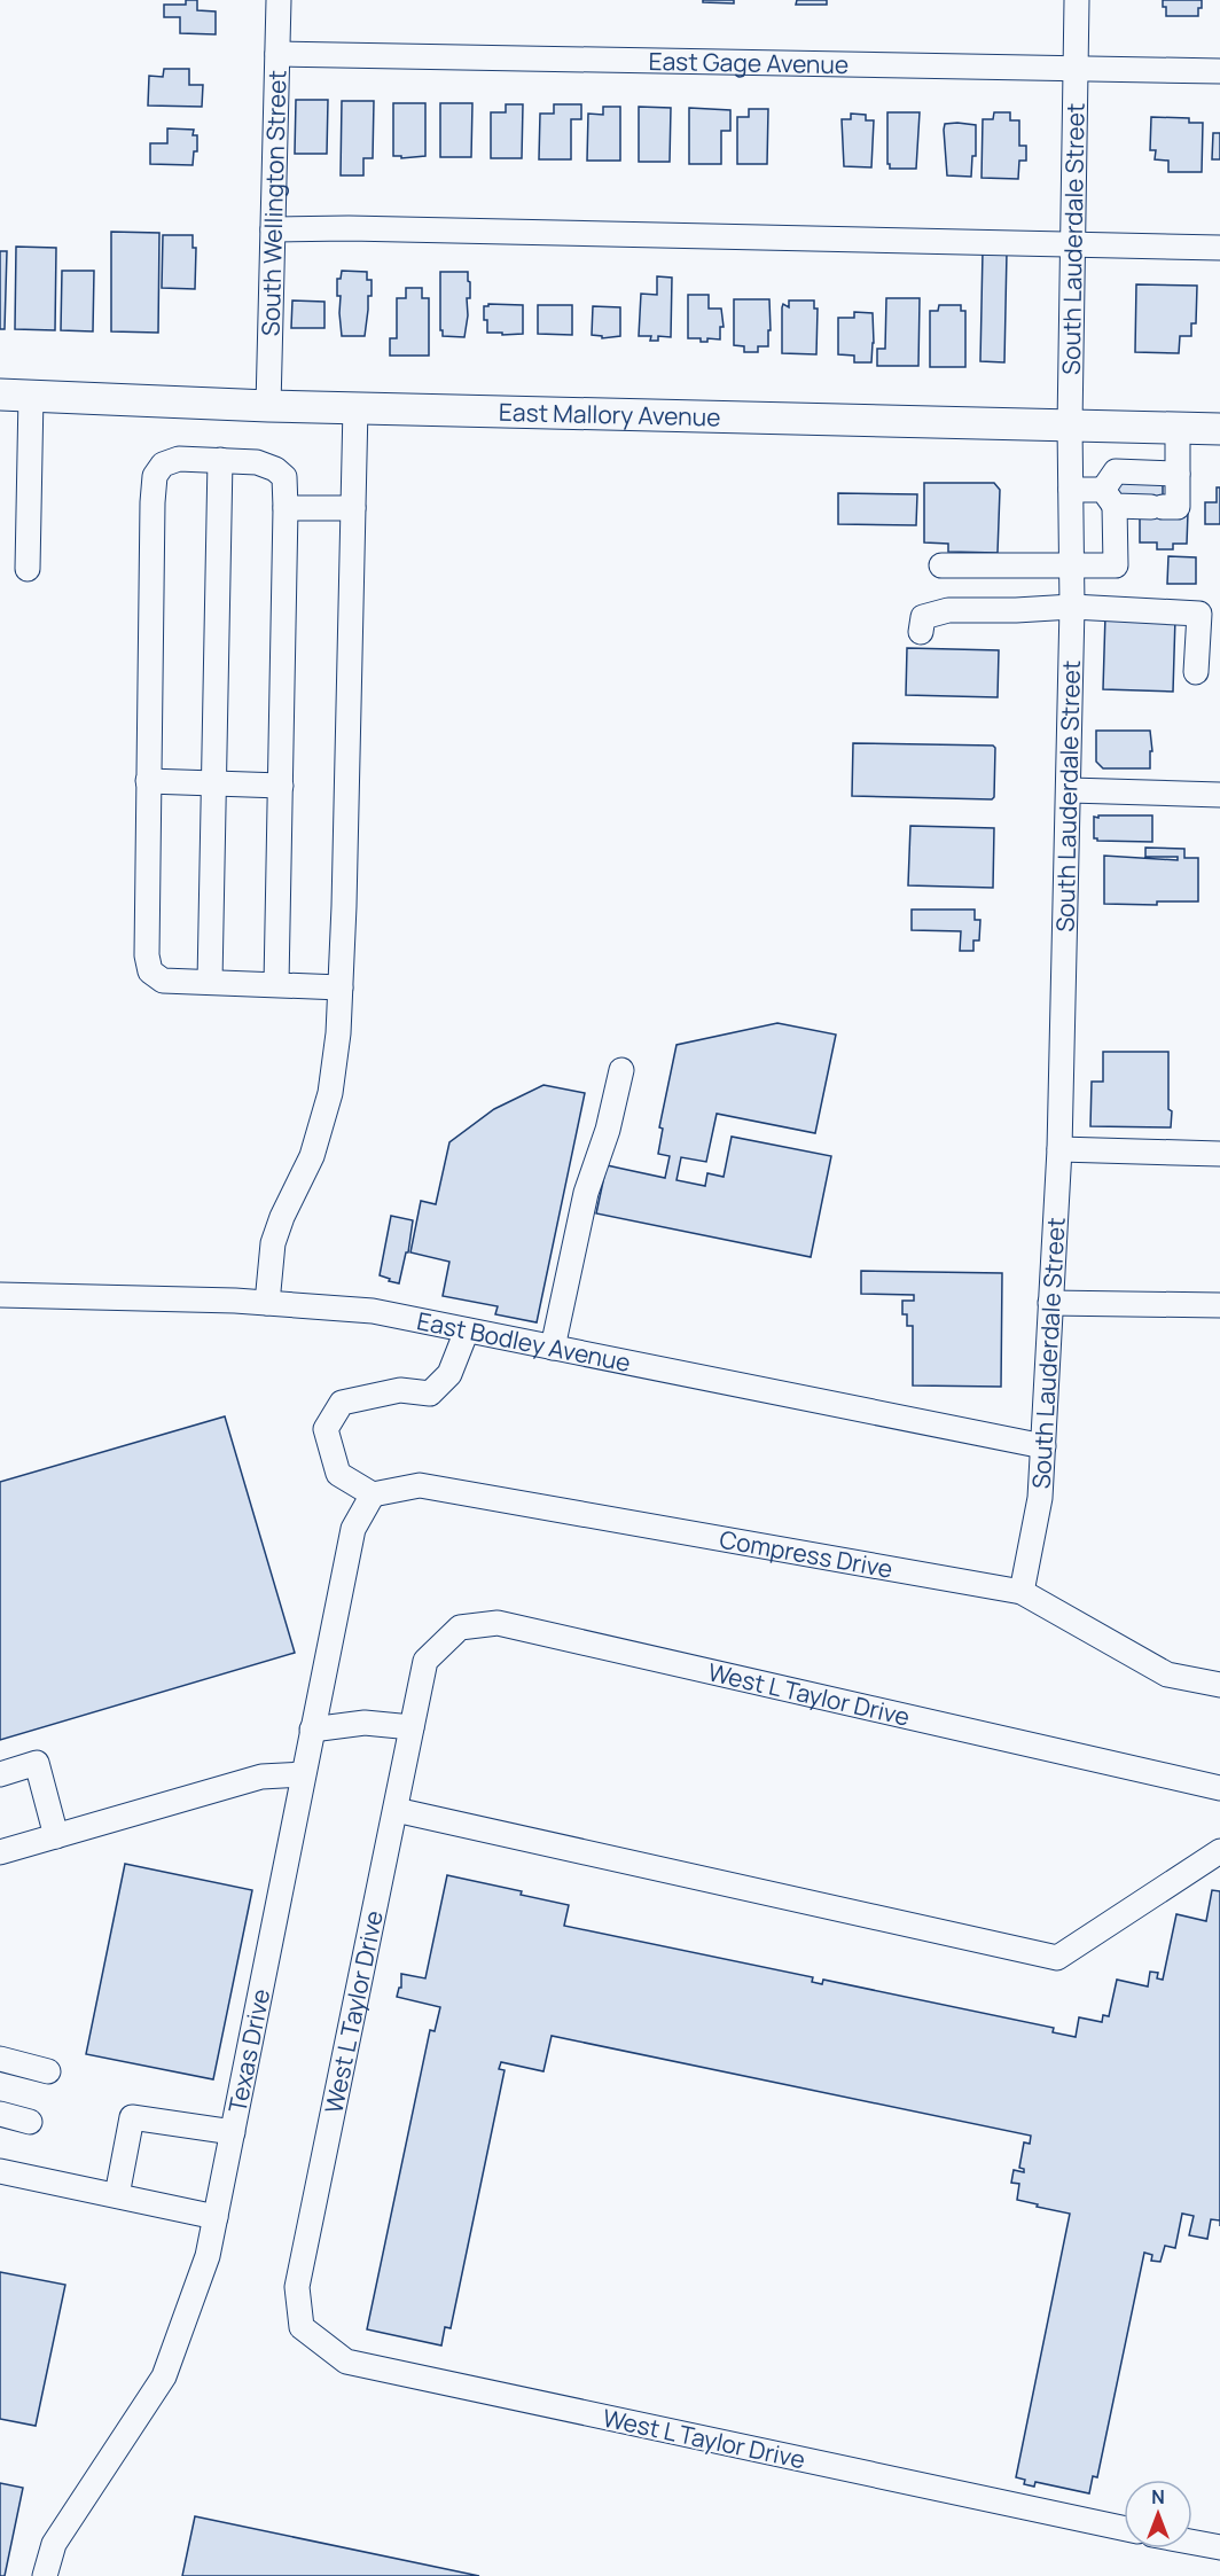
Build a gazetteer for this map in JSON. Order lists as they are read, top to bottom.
{
  "streets": {
    "main road": ["East Mallory Avenue"],
    "street": [
      "East Gage Avenue",
      "South Wellington Street",
      "South Lauderdale Street",
      "East Bodley Avenue",
      "Compress Drive",
      "West L Taylor Drive",
      "Texas Drive"
    ]
  },
  "crossings": [
    ["East Gage Avenue", "South Wellington Street"],
    ["East Gage Avenue", "South Lauderdale Street"],
    ["South Wellington Street", "East Mallory Avenue"],
    ["South Lauderdale Street", "East Mallory Avenue"],
    ["South Lauderdale Street", "East Bodley Avenue"],
    ["South Lauderdale Street", "Compress Drive"],
    ["Compress Drive", "Texas Drive"]
  ],
  "north": "top"
}
